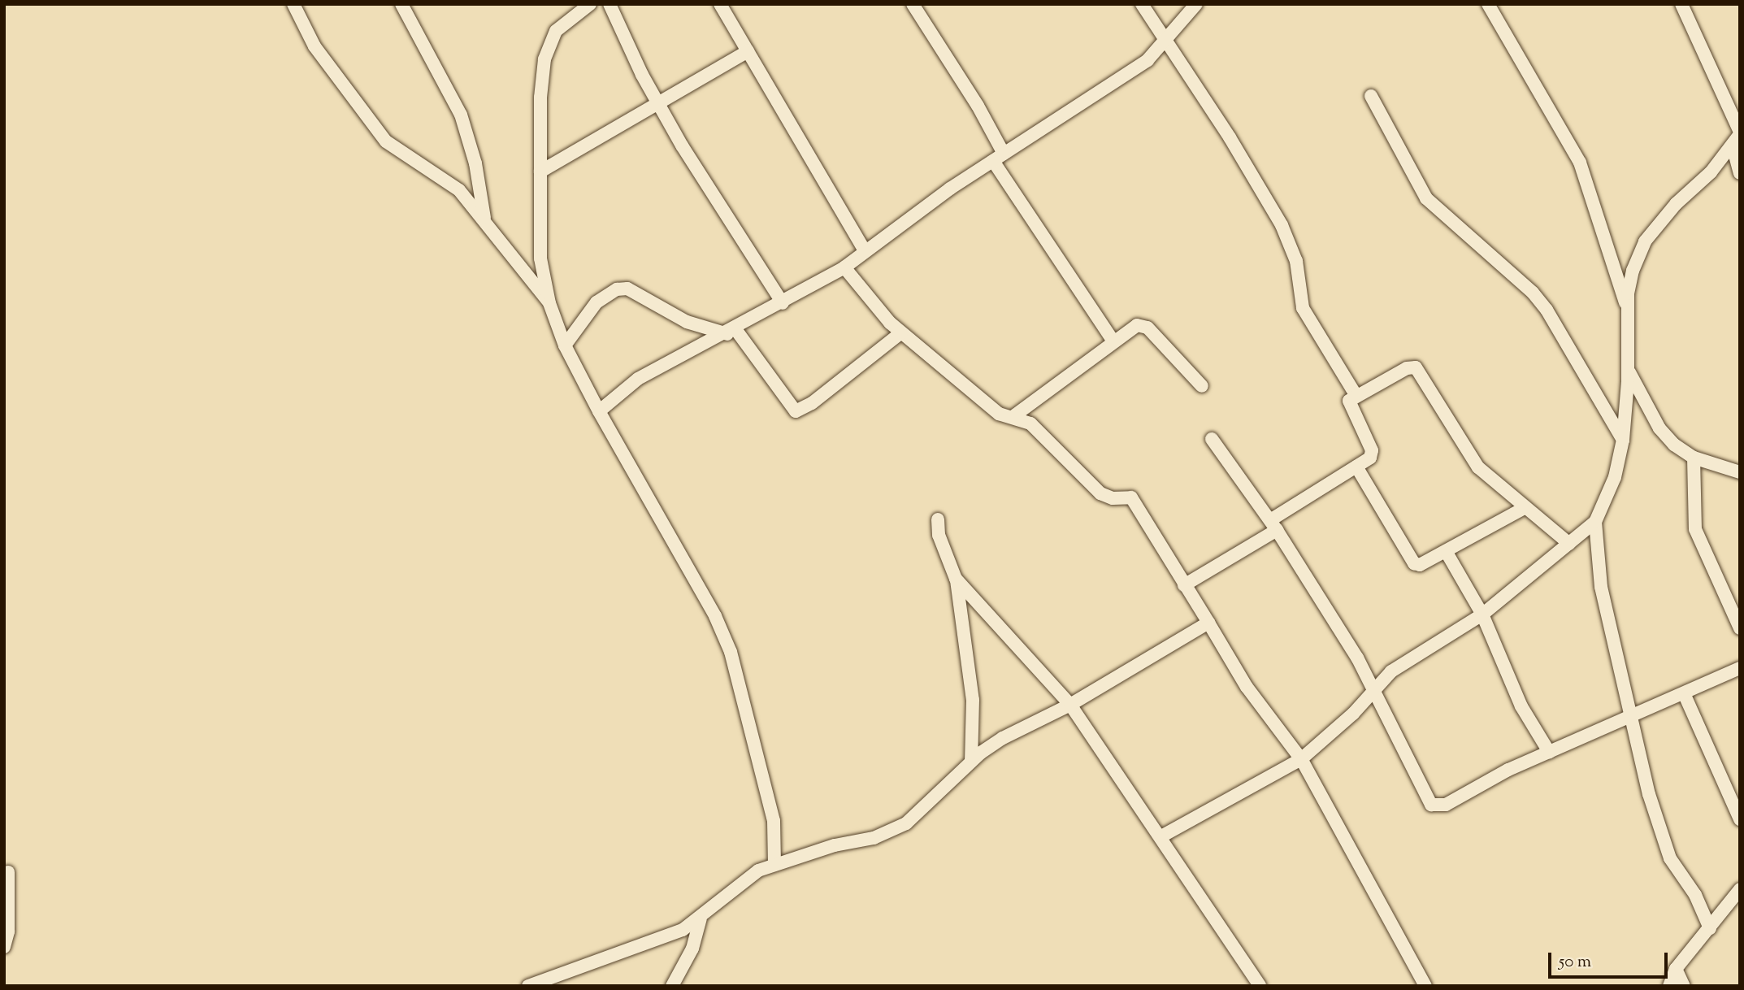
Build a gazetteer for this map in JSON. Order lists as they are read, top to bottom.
{
  "scale_bar": "50 m"
}
